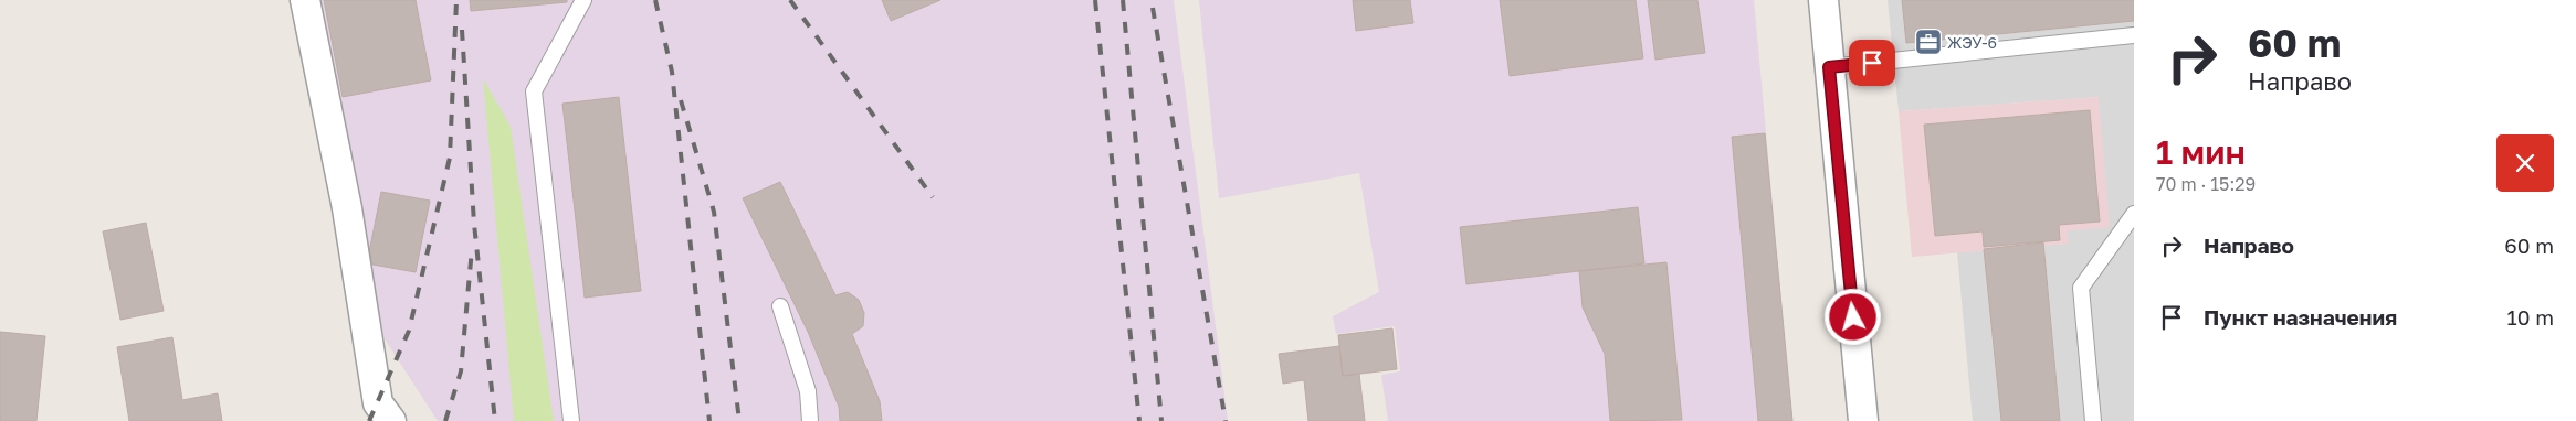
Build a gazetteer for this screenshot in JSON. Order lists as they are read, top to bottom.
{
  "places": {
    "office": ["ЖЭУ-6"]
  },
  "page": {
    "turn": ["60 m", "Направо"],
    "heading": ["1 мин", "70 m · 15:29"],
    "list": [
      {
        "name": "Направо",
        "value": "60 m"
      },
      {
        "name": "Пункт назначения",
        "value": "10 m"
      }
    ]
  }
}
